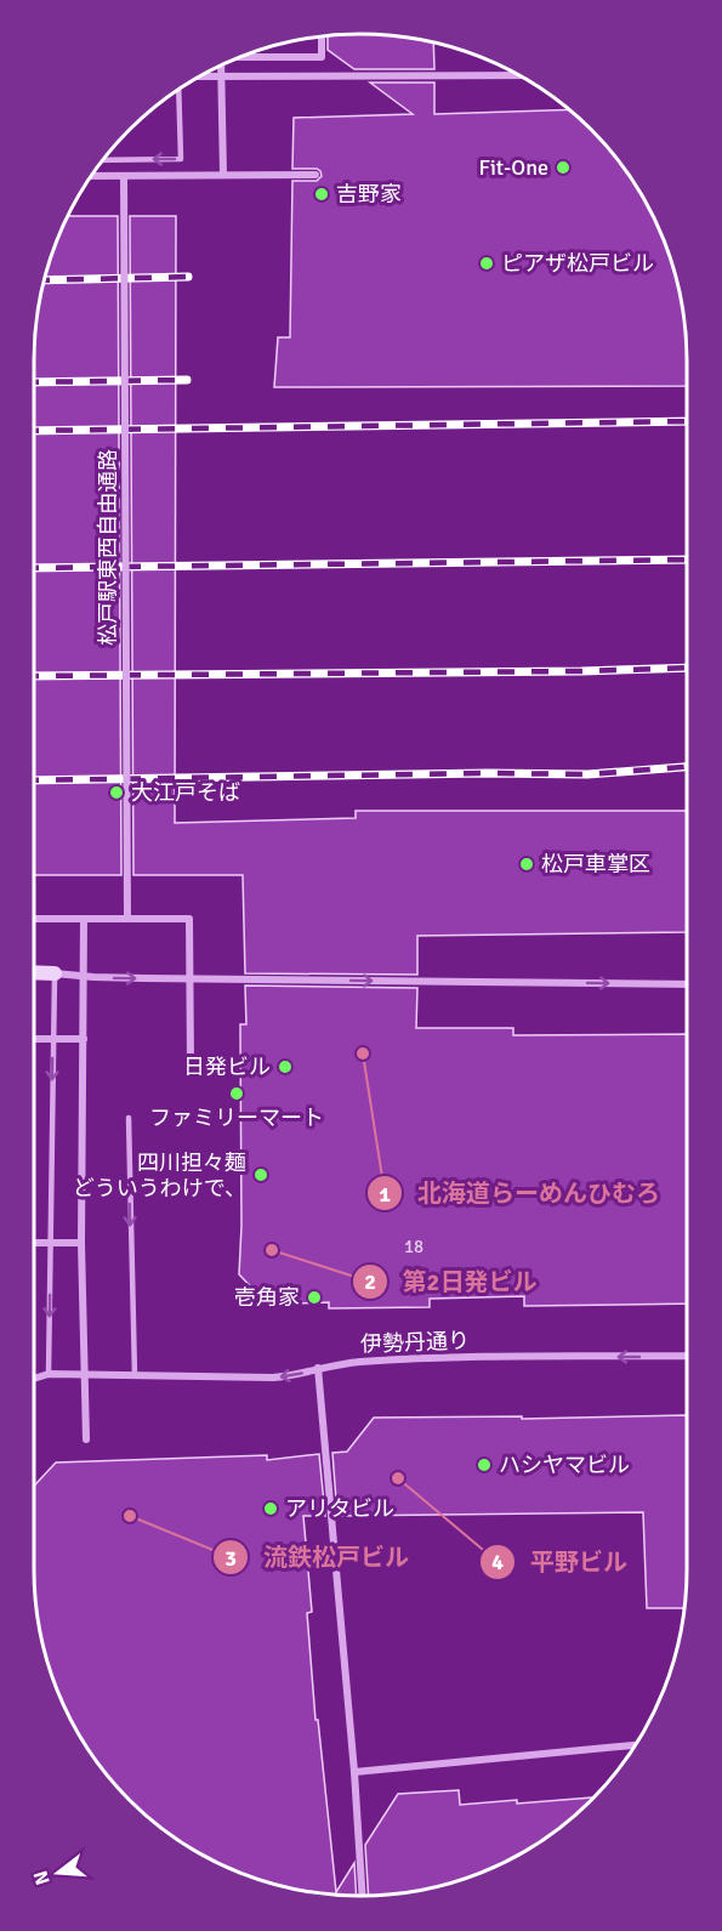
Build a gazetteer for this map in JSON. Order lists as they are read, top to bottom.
{
  "streets": {
    "street": ["松戸駅東西自由通路", "伊勢丹通り"]
  },
  "one_way": ["伊勢丹通り"],
  "places": [
    "Fit-One",
    "吉野家",
    "ピアザ松戸ビル",
    "大江戸そば",
    "松戸車掌区",
    "北海道らーめんひむろ",
    "日発ビル",
    "ファミリーマート",
    "四川担々麺 どういうわけで、",
    "第2日発ビル",
    "壱角家",
    "ハシヤマビル",
    "平野ビル",
    "アリタビル",
    "流鉄松戸ビル"
  ],
  "house_numbers": ["18"],
  "north": "left"
}
